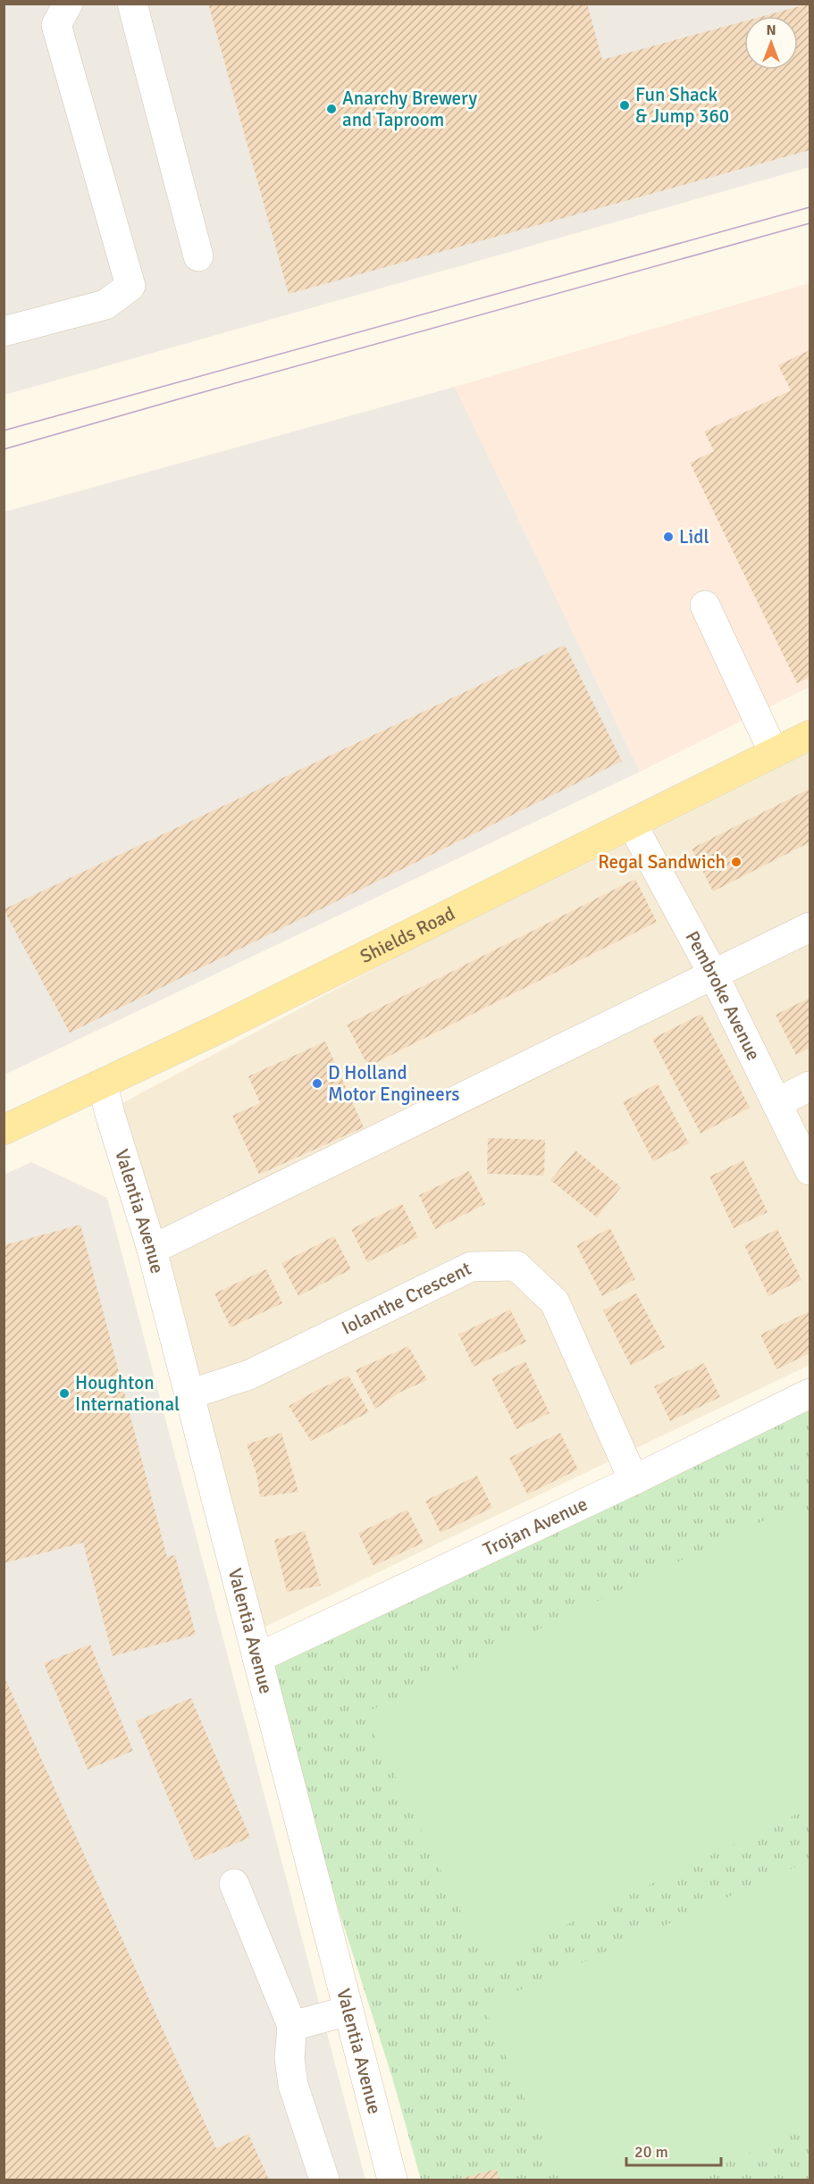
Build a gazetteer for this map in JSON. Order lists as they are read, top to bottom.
{
  "streets": {
    "main road": ["Shields Road"],
    "street": [
      "Pembroke Avenue",
      "Valentia Avenue",
      "Iolanthe Crescent",
      "Trojan Avenue"
    ]
  },
  "crossings": [
    ["Shields Road", "Pembroke Avenue"],
    ["Shields Road", "Valentia Avenue"],
    ["Valentia Avenue", "Iolanthe Crescent"],
    ["Valentia Avenue", "Trojan Avenue"],
    ["Iolanthe Crescent", "Trojan Avenue"]
  ],
  "places": [
    "Fun Shack & Jump 360",
    "Anarchy Brewery and Taproom",
    "Lidl",
    "Regal Sandwich",
    "D Holland Motor Engineers",
    "Houghton International"
  ],
  "scale_bar": "20 m",
  "north": "top"
}
